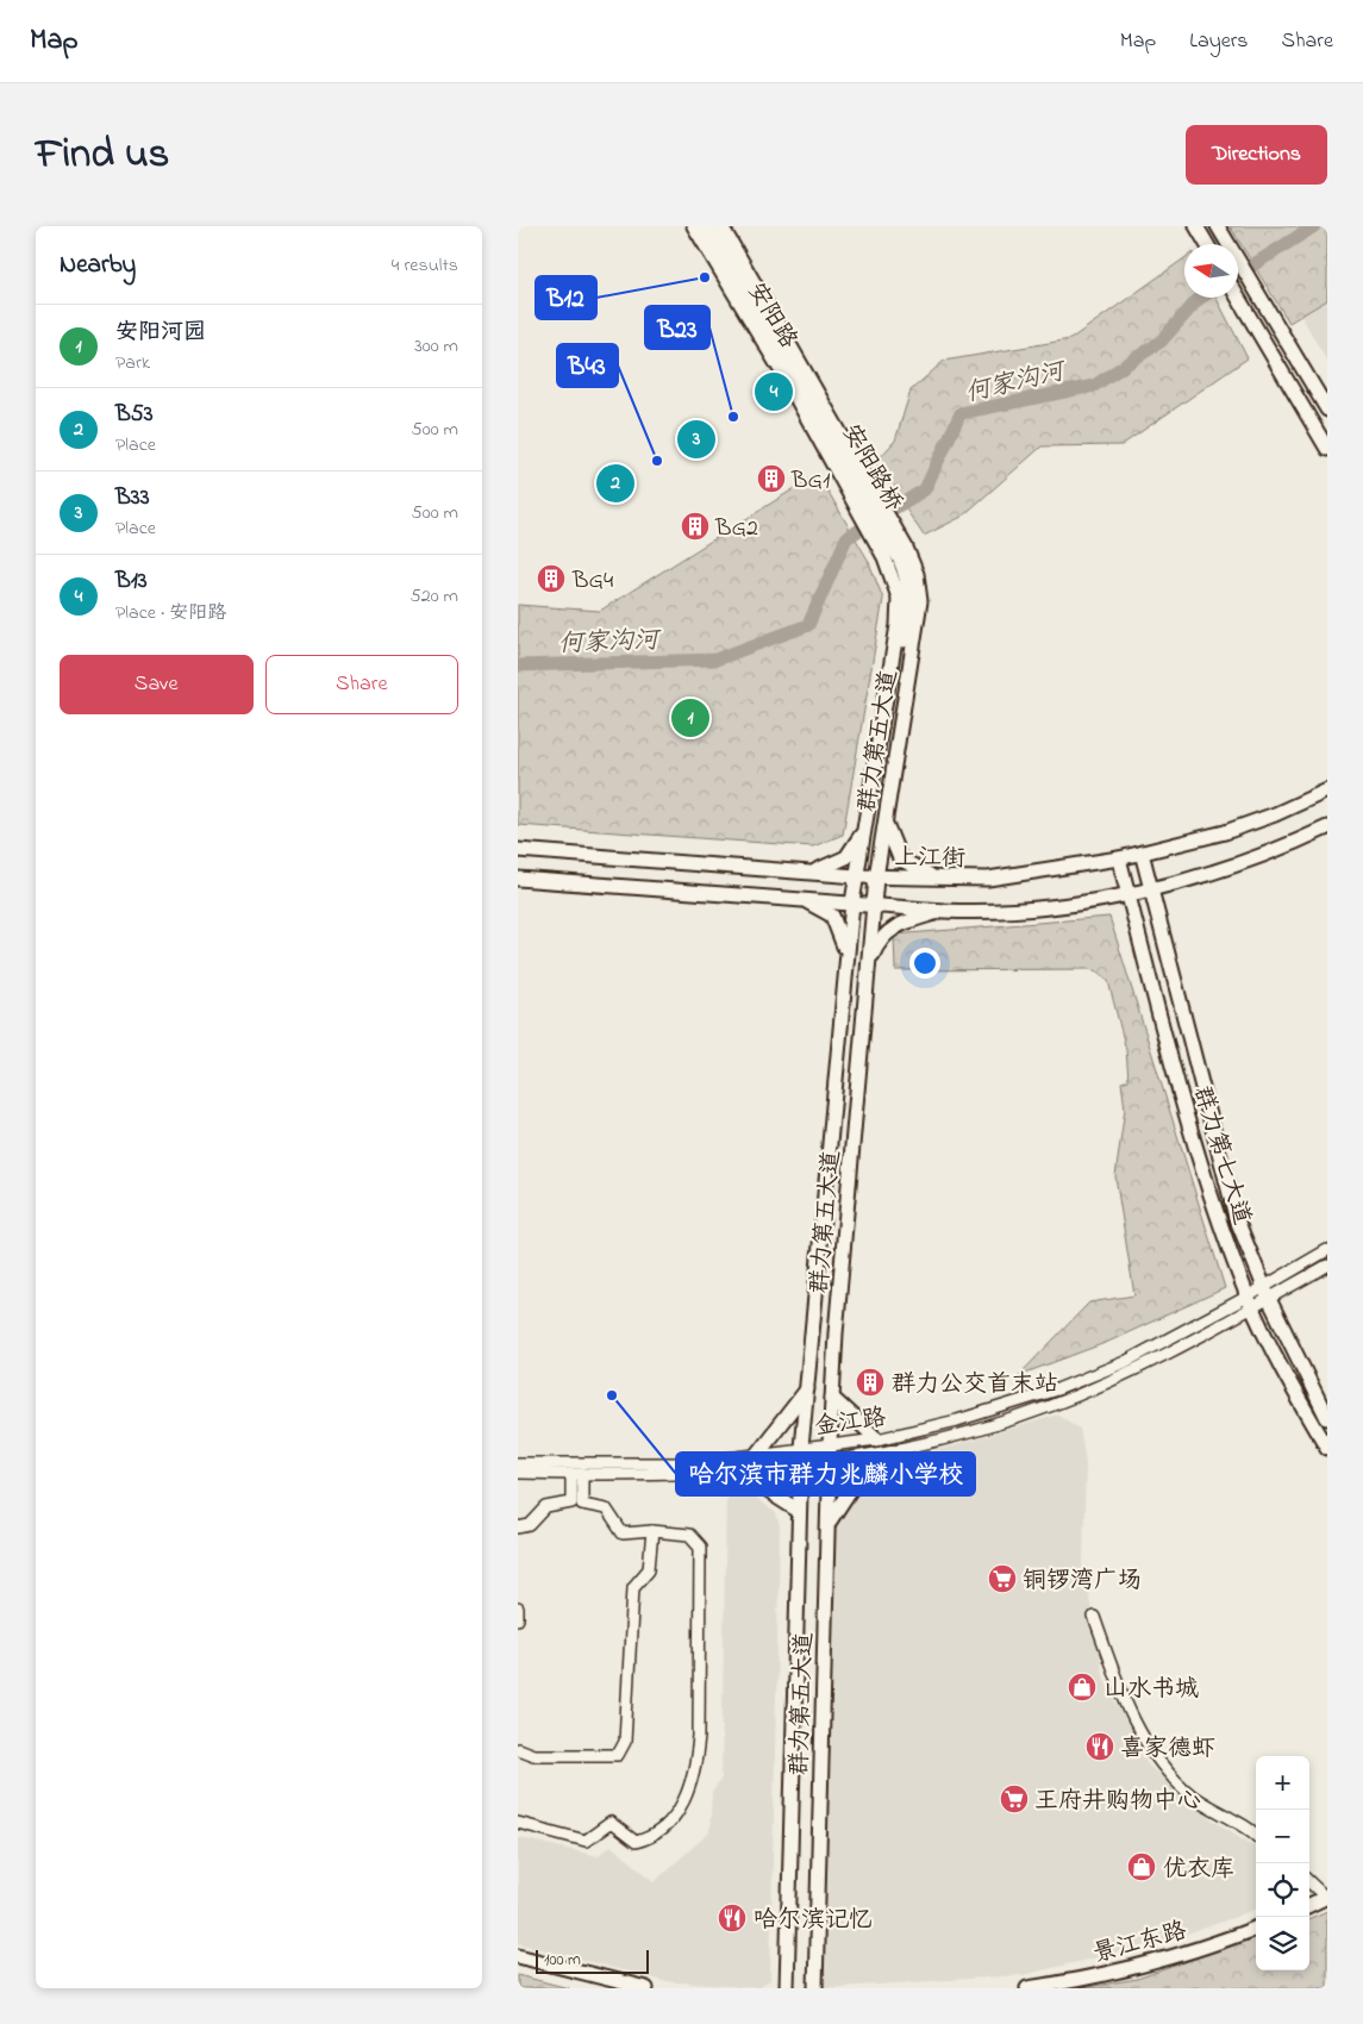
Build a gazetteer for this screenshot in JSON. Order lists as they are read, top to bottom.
{
  "streets": {
    "main road": [
      "安阳路",
      "安阳路桥",
      "群力第五大道",
      "上江街",
      "群力第七大道",
      "景江东路"
    ],
    "street": ["金江路"]
  },
  "crossings": [
    ["安阳路", "群力第五大道"],
    ["安阳路桥", "群力第五大道"],
    ["群力第五大道", "上江街"],
    ["群力第五大道", "金江路"],
    ["上江街", "群力第七大道"],
    ["群力第七大道", "金江路"]
  ],
  "water": ["何家沟河"],
  "places": {
    "other": [
      "B12",
      "B23",
      "B43",
      "哈尔滨市群力兆麟小学校"
    ],
    "building": [
      "BG1",
      "BG2",
      "BG4",
      "群力公交首末站"
    ],
    "supermarket": ["铜锣湾广场", "王府井购物中心"],
    "shop": ["山水书城", "优衣库"],
    "restaurant": ["喜家德虾", "哈尔滨记忆"]
  },
  "scale_bar": "100 m",
  "north": "left",
  "page": {
    "header": "Map",
    "nav": ["Map", "Layers", "Share"],
    "title": "Find us",
    "buttons": [
      "Directions",
      ["Save", "Share"]
    ],
    "heading": ["Nearby", "4 results"],
    "list": [
      {
        "mark": "1",
        "name": "安阳河园",
        "note": "Park",
        "value": "300 m"
      },
      {
        "mark": "2",
        "name": "B53",
        "note": "Place",
        "value": "500 m"
      },
      {
        "mark": "3",
        "name": "B33",
        "note": "Place",
        "value": "500 m"
      },
      {
        "mark": "4",
        "name": "B13",
        "note": "Place · 安阳路",
        "value": "520 m"
      }
    ],
    "pins": [
      "4",
      "3",
      "2",
      "1"
    ],
    "map_buttons": ["+", "−"],
    "scale": "100 m"
  }
}
